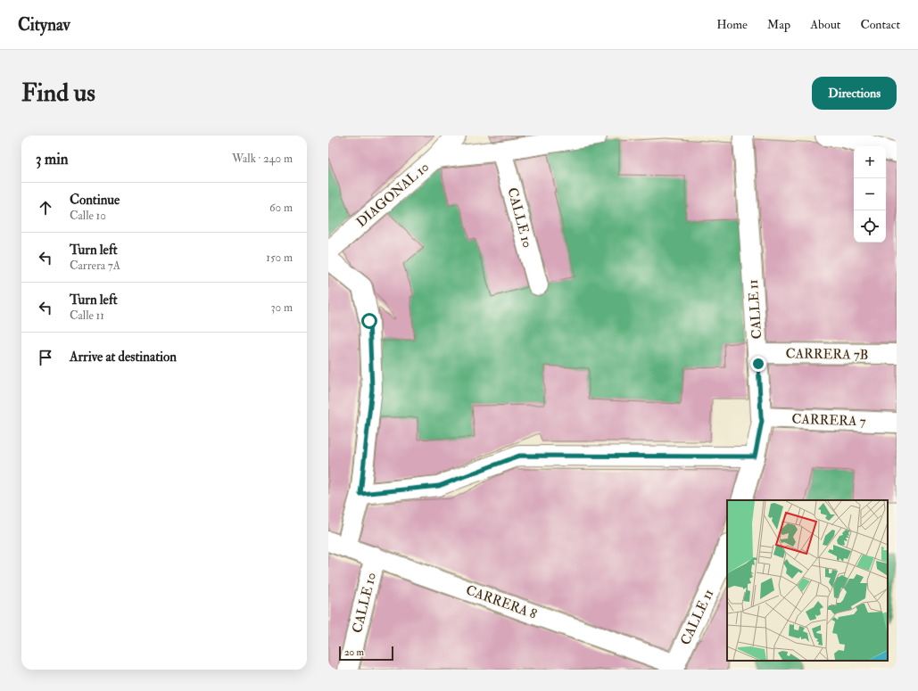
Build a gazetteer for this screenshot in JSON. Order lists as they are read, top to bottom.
{
  "streets": {
    "street": [
      "DIAGONAL 10",
      "CALLE 10",
      "CALLE 11",
      "CARRERA 7B",
      "CARRERA 7",
      "CARRERA 8"
    ]
  },
  "crossings": [
    ["CALLE 10", "CARRERA 8"],
    ["CALLE 11", "CARRERA 7B"],
    ["CALLE 11", "CARRERA 7"],
    ["CALLE 11", "CARRERA 8"]
  ],
  "scale_bar": "20 m",
  "page": {
    "header": "Citynav",
    "nav": [
      "Home",
      "Map",
      "About",
      "Contact"
    ],
    "buttons": "Directions",
    "title": "Find us",
    "heading": ["3 min", "Walk · 240 m"],
    "map_buttons": ["+", "−"],
    "list": [
      ["Continue", "Calle 10", "60 m"],
      ["Turn left", "Carrera 7A", "150 m"],
      ["Turn left", "Calle 11", "30 m"],
      "Arrive at destination"
    ],
    "scale": "20 m"
  }
}
